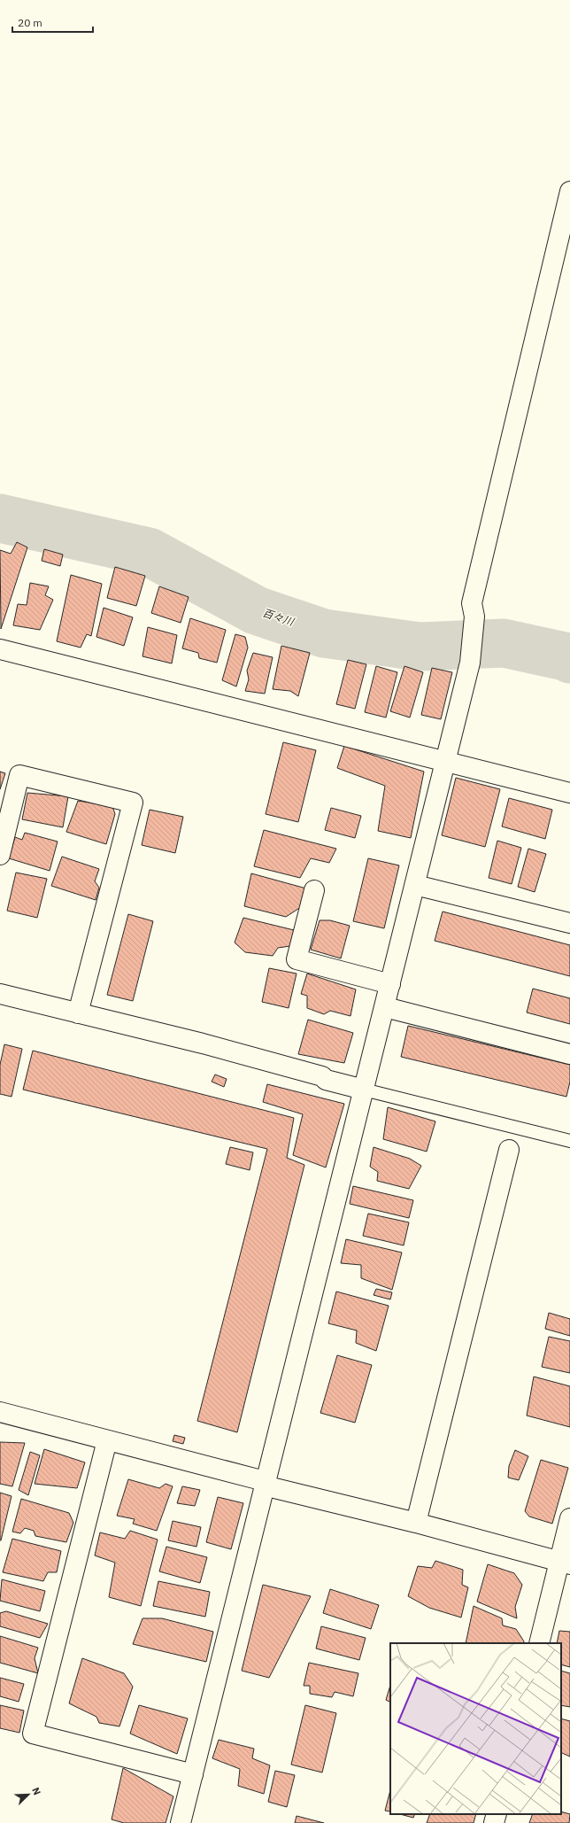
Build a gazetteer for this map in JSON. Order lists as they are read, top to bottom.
{
  "water": ["百々川"],
  "scale_bar": "20 m",
  "north": "top right"
}
